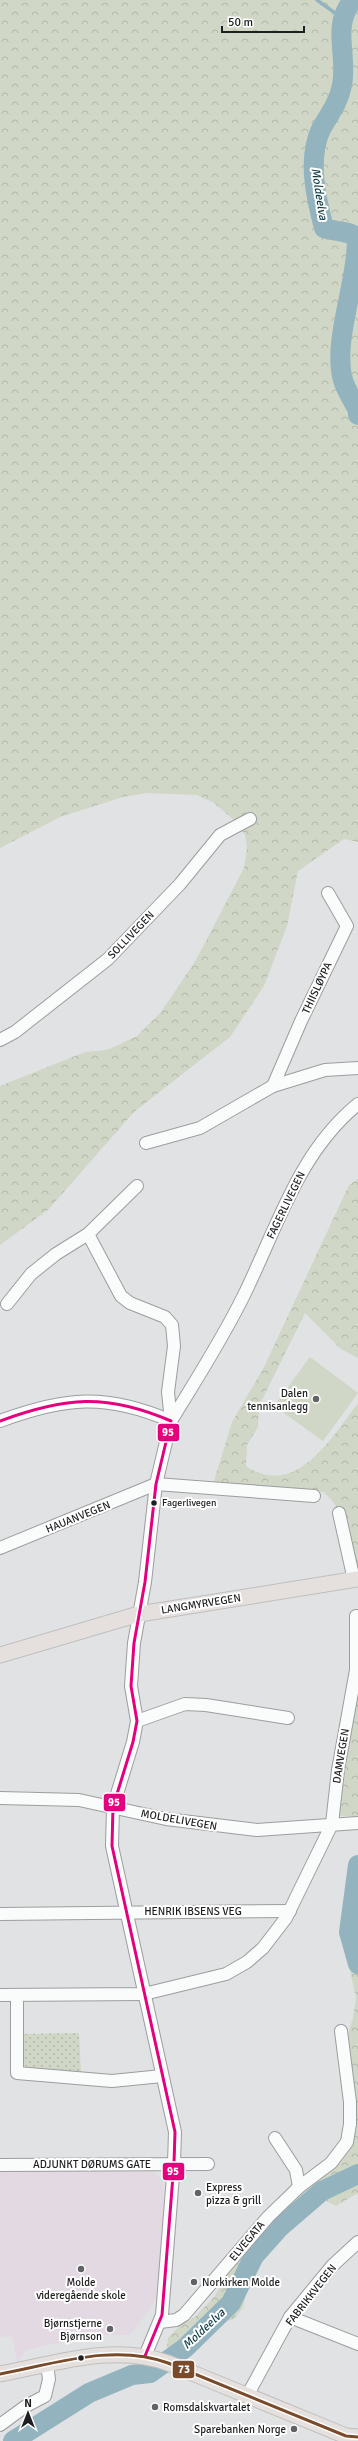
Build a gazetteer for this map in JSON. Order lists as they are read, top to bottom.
{
  "streets": {
    "main road": ["LANGMYRVEGEN"],
    "street": [
      "SOLLIVEGEN",
      "THIISLØYPA",
      "FAGERLIVEGEN",
      "HAUANVEGEN",
      "DAMVEGEN",
      "MOLDELIVEGEN",
      "HENRIK IBSENS VEG",
      "ADJUNKT DØRUMS GATE",
      "ELVEGATA",
      "FABRIKKVEGEN"
    ]
  },
  "crossings": [
    ["FAGERLIVEGEN", "HAUANVEGEN"],
    ["FAGERLIVEGEN", "LANGMYRVEGEN"],
    ["FAGERLIVEGEN", "DAMVEGEN"],
    ["FAGERLIVEGEN", "MOLDELIVEGEN"],
    ["FAGERLIVEGEN", "HENRIK IBSENS VEG"],
    ["FAGERLIVEGEN", "ADJUNKT DØRUMS GATE"],
    ["FAGERLIVEGEN", "ELVEGATA"],
    ["DAMVEGEN", "MOLDELIVEGEN"],
    ["DAMVEGEN", "HENRIK IBSENS VEG"]
  ],
  "water": ["Moldeelva"],
  "places": [
    "Dalen tennisanlegg",
    "Fagerlivegen",
    "Express pizza & grill",
    "Molde videregående skole",
    "Norkirken Molde",
    "Bjørnstjerne Bjørnson",
    "Romsdalskvartalet",
    "Sparebanken Norge"
  ],
  "lines": ["transit line 95", "transit line 73"],
  "scale_bar": "50 m",
  "north": "top"
}
